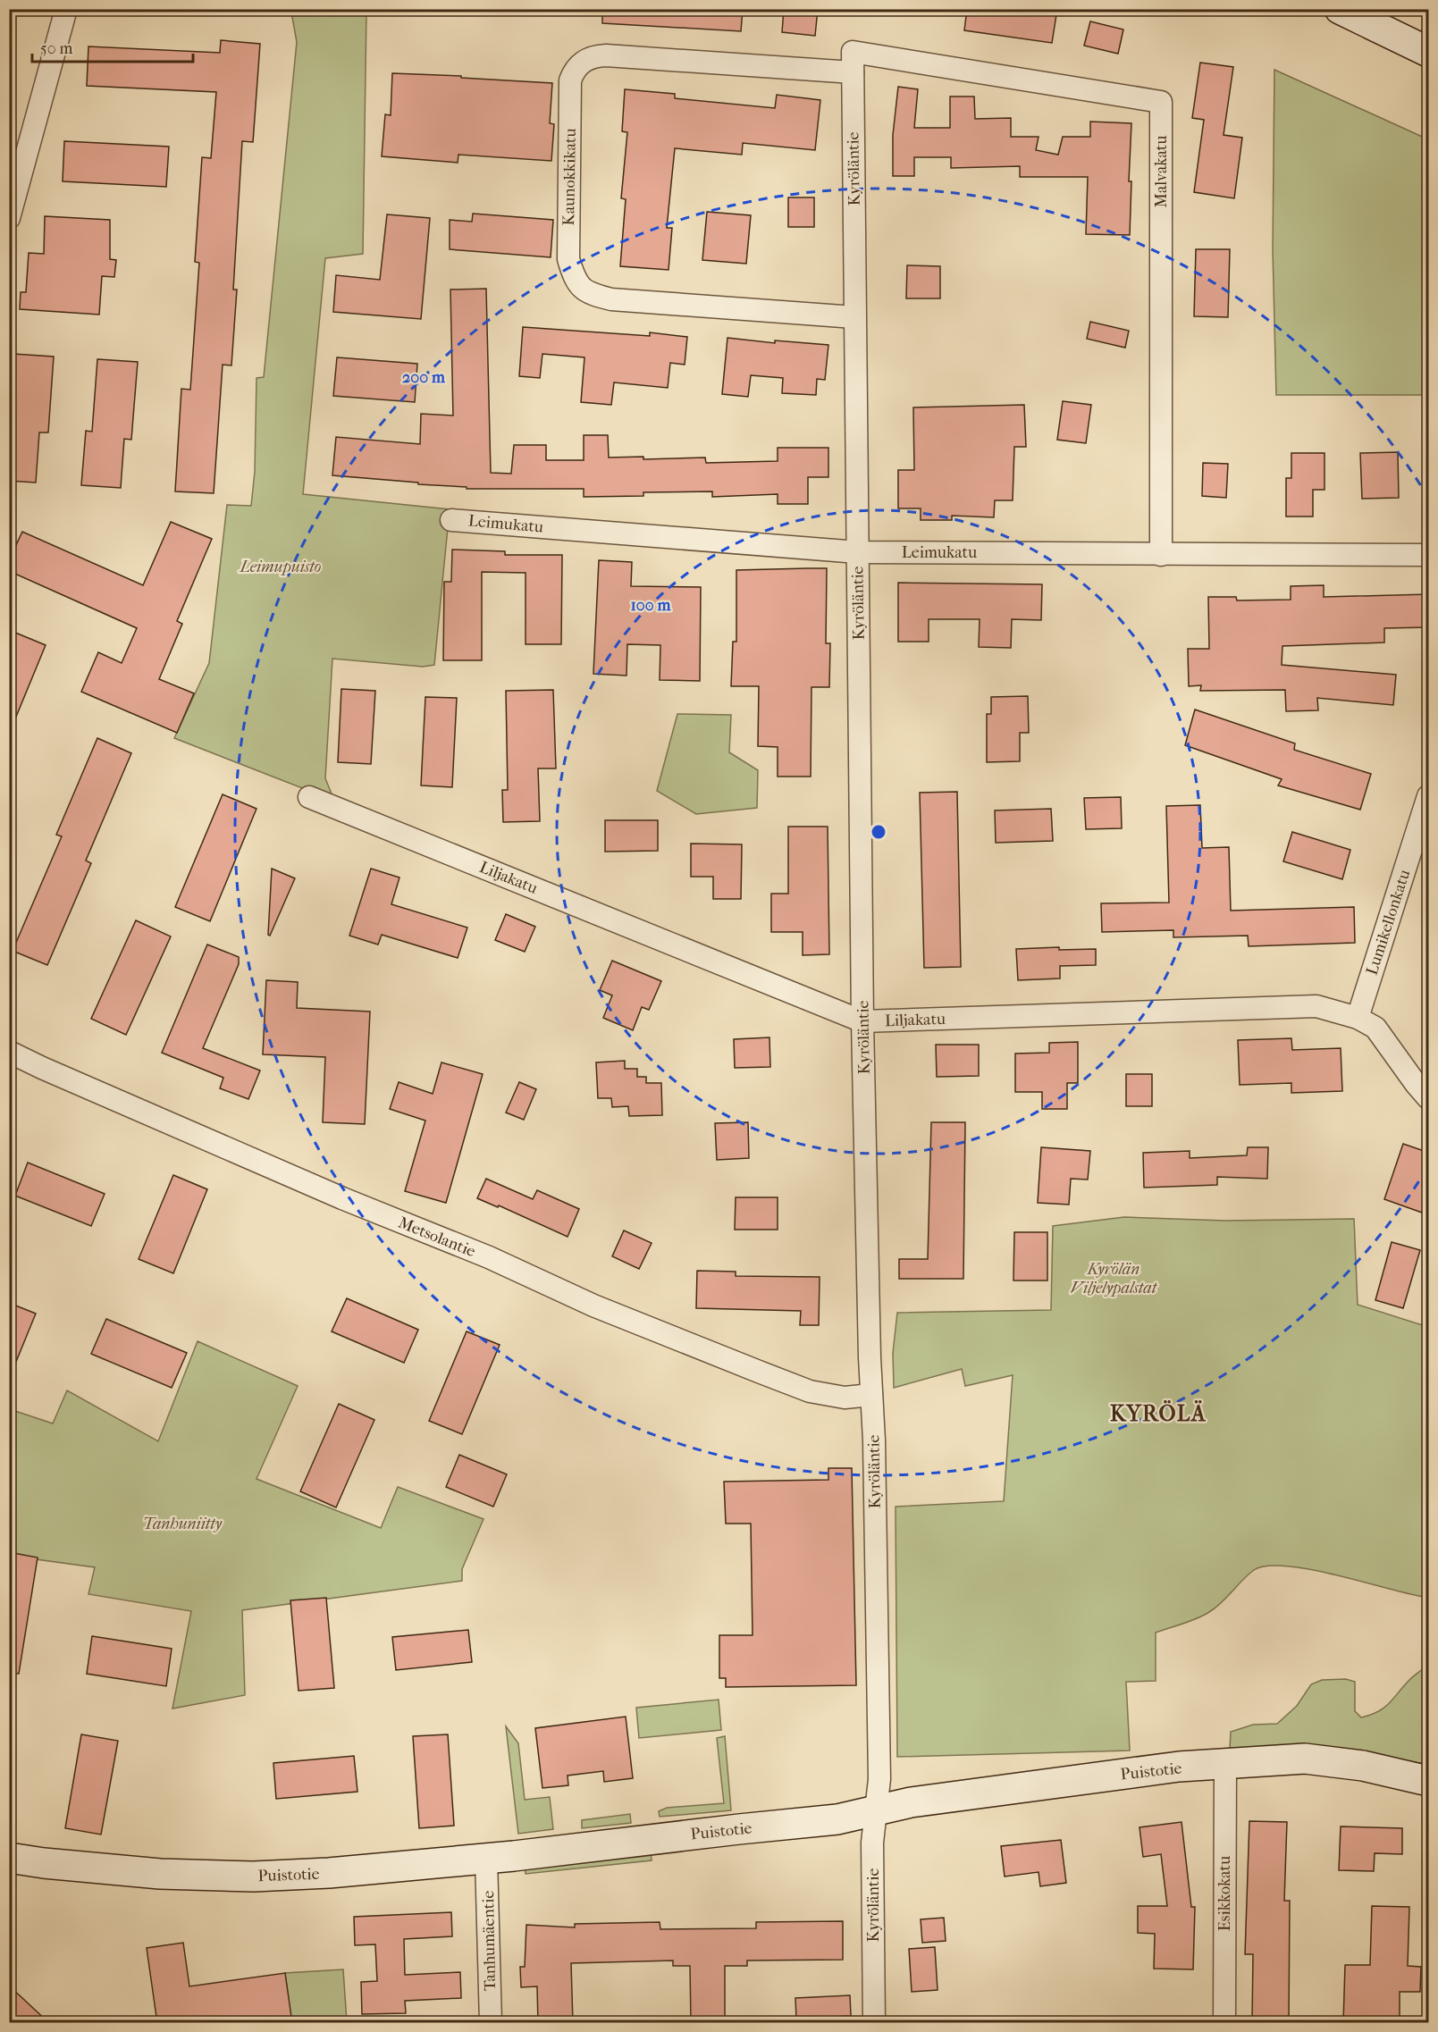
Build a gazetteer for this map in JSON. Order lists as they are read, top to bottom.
{
  "streets": {
    "street": [
      "Kyröläntie",
      "Malvakatu",
      "Kaunokkikatu",
      "Leimukatu",
      "Liljakatu",
      "Lumikellonkatu",
      "Metsolantie",
      "Puistotie",
      "Esikkokatu",
      "Tanhumäentie"
    ]
  },
  "crossings": [
    ["Kyröläntie", "Malvakatu"],
    ["Kyröläntie", "Kaunokkikatu"],
    ["Kyröläntie", "Leimukatu"],
    ["Kyröläntie", "Liljakatu"],
    ["Kyröläntie", "Metsolantie"],
    ["Kyröläntie", "Puistotie"],
    ["Malvakatu", "Kaunokkikatu"],
    ["Malvakatu", "Leimukatu"],
    ["Liljakatu", "Lumikellonkatu"],
    ["Puistotie", "Esikkokatu"],
    ["Puistotie", "Tanhumäentie"]
  ],
  "districts": ["KYRÖLÄ"],
  "parks": ["Leimupuisto", "Kyrölän Viljelypalstat", "Tanhuniitty"],
  "scale_bar": "50 m",
  "rings": ["200 m", "100 m"]
}
